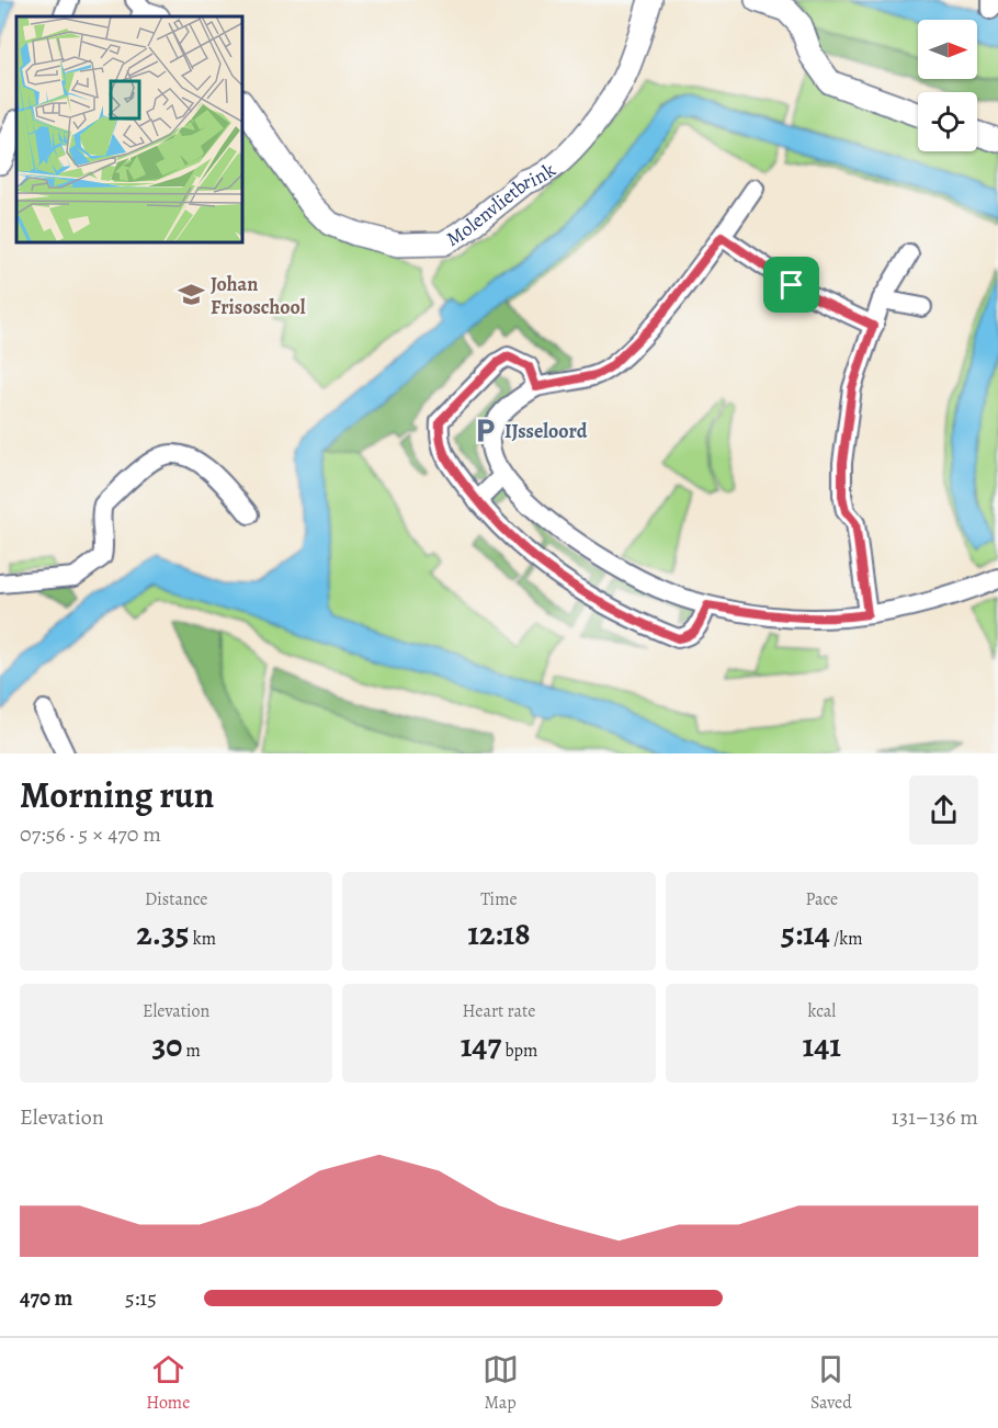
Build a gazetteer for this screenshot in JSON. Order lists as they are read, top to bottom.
{
  "streets": {
    "street": ["Molenvlietbrink"]
  },
  "places": {
    "school or university": ["Johan Frisoschool"],
    "parking": ["IJsseloord"]
  },
  "north": "right",
  "page": {
    "heading": ["Morning run", "07:56 · 5 × 470 m"],
    "stats": [
      ["Distance", "2.35 km"],
      ["Time", "12:18"],
      ["Pace", "5:14 /km"],
      ["Elevation", "30 m"],
      ["Heart rate", "147 bpm"],
      ["kcal", "141"]
    ],
    "chart": ["Elevation", "131–136 m"],
    "list": [
      {
        "name": "470 m",
        "note": "5:15"
      }
    ],
    "tabs": ["Home", "Map", "Saved"]
  }
}
